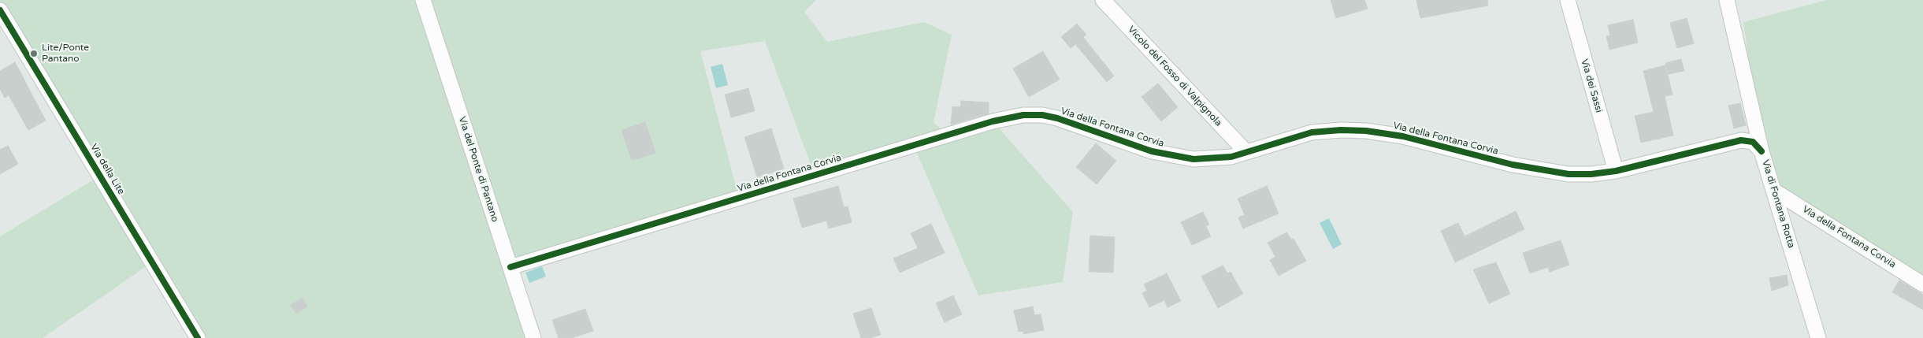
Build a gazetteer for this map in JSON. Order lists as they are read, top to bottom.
{
  "streets": {
    "street": [
      "Vicolo del Fosso di Valpignola",
      "Via dei Sassi",
      "Via della Fontana Corvia",
      "Via della Lite",
      "Via del Ponte di Pantano",
      "Via di Fontana Rotta"
    ]
  },
  "crossings": [
    ["Vicolo del Fosso di Valpignola", "Via della Fontana Corvia"],
    ["Via dei Sassi", "Via della Fontana Corvia"],
    ["Via della Fontana Corvia", "Via del Ponte di Pantano"],
    ["Via della Fontana Corvia", "Via di Fontana Rotta"]
  ],
  "places": ["Lite/Ponte Pantano"]
}
